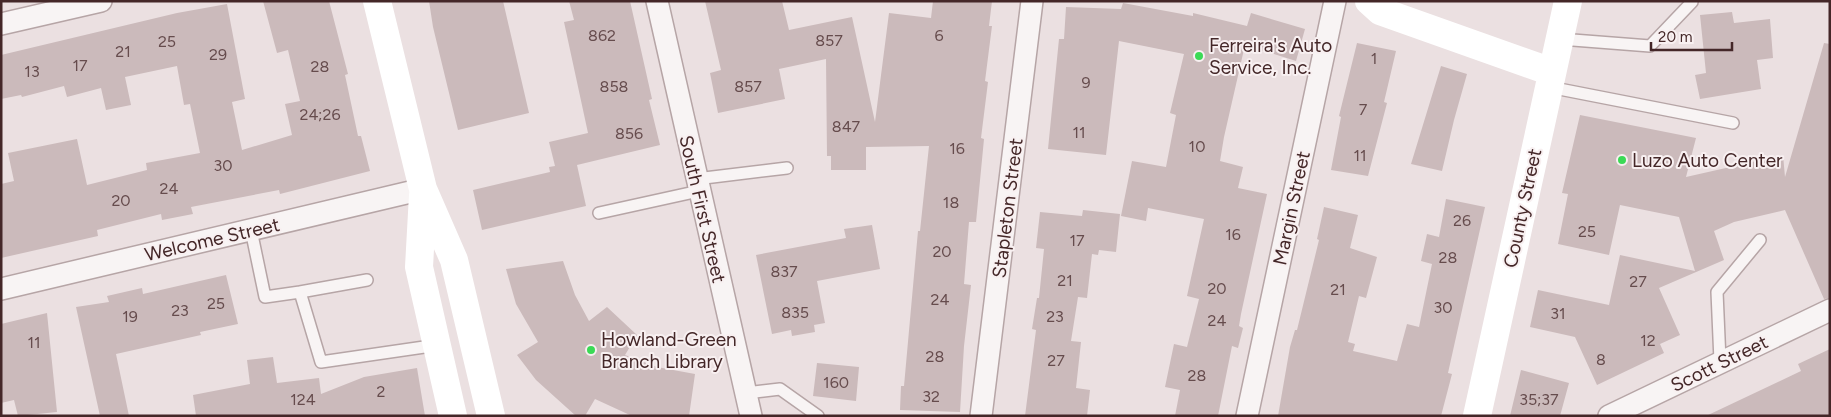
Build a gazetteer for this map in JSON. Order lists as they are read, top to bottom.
{
  "streets": {
    "main road": ["County Street"],
    "street": [
      "Stapleton Street",
      "Margin Street",
      "South First Street",
      "Welcome Street",
      "Scott Street"
    ]
  },
  "places": ["Ferreira's Auto Service, Inc.", "Luzo Auto Center", "Howland-Green Branch Library"],
  "house_numbers": [
    "862",
    "6",
    "857",
    "25",
    "21",
    "29",
    "1",
    "17",
    "28",
    "13",
    "9",
    "858",
    "857",
    "7",
    "24;26",
    "847",
    "11",
    "856",
    "10",
    "16",
    "11",
    "30",
    "24",
    "20",
    "18",
    "26",
    "25",
    "16",
    "17",
    "20",
    "28",
    "837",
    "21",
    "27",
    "20",
    "21",
    "24",
    "25",
    "30",
    "23",
    "835",
    "31",
    "19",
    "23",
    "24",
    "12",
    "11",
    "28",
    "8",
    "27",
    "28",
    "160",
    "2",
    "32",
    "124",
    "35;37"
  ],
  "scale_bar": "20 m"
}
